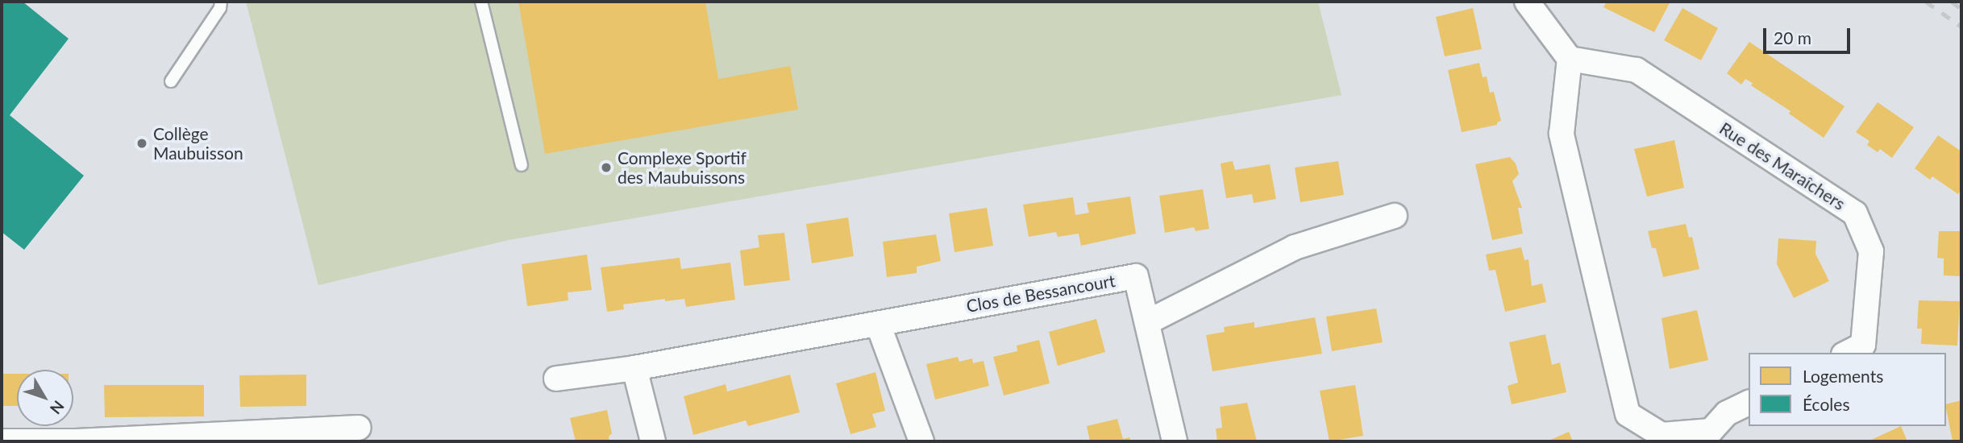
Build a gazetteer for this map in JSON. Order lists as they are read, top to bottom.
{
  "streets": {
    "street": ["Rue des Maraîchers", "Clos de Bessancourt"]
  },
  "places": ["Collège Maubuisson", "Complexe Sportif des Maubuissons"],
  "legend": ["Logements", "Écoles"],
  "scale_bar": "20 m",
  "north": "bottom right"
}
